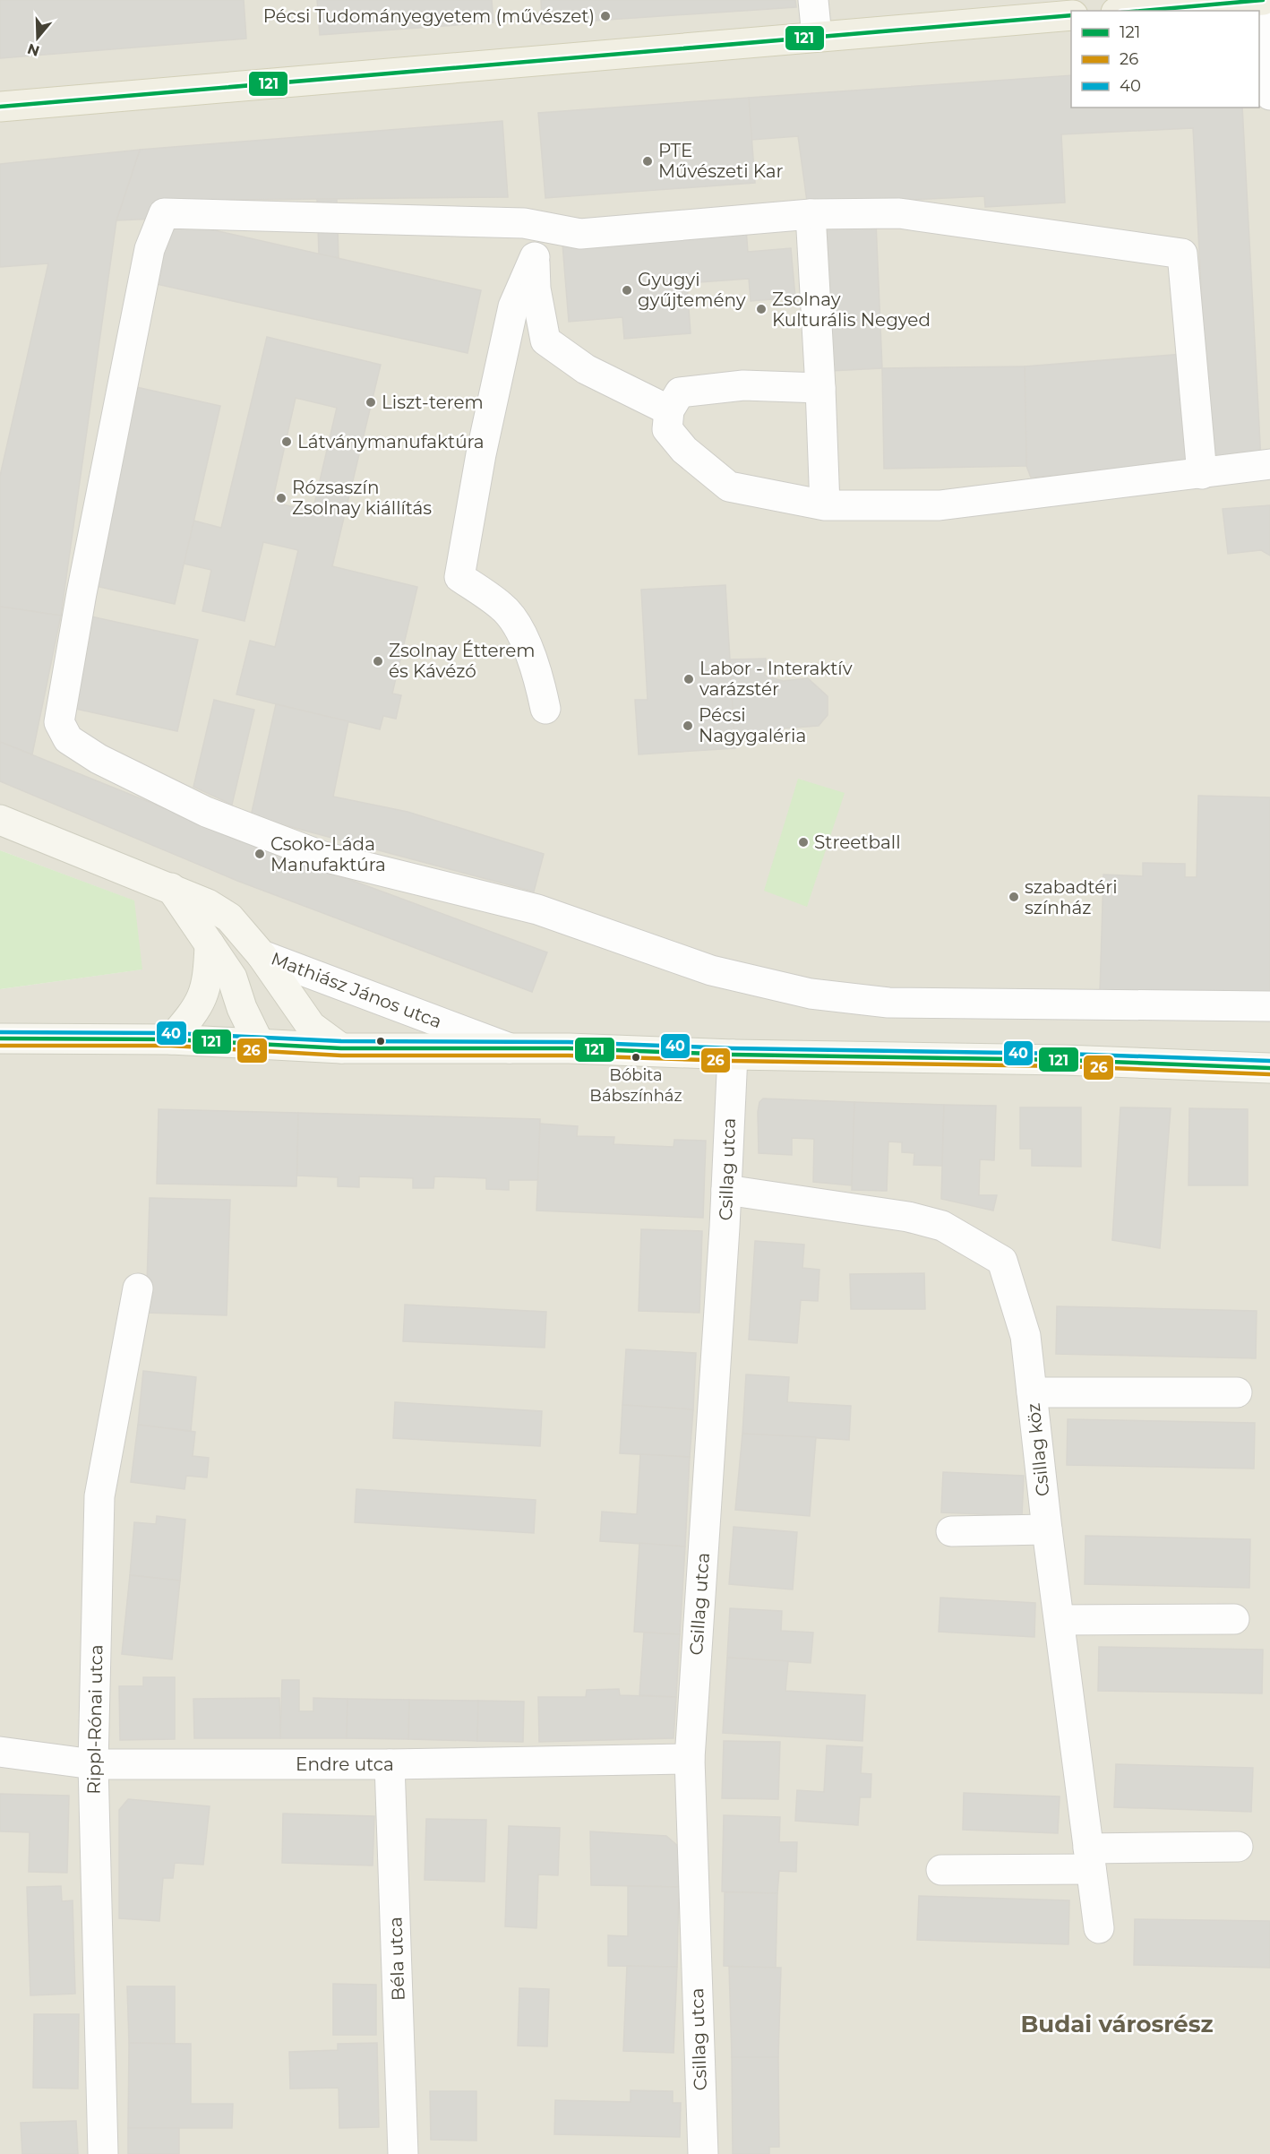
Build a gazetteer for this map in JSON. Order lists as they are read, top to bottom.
{
  "streets": {
    "street": [
      "Mathiász János utca",
      "Csillag utca",
      "Csillag köz",
      "Rippl-Rónai utca",
      "Endre utca",
      "Béla utca"
    ]
  },
  "crossings": [
    ["Csillag utca", "Csillag köz"],
    ["Csillag utca", "Endre utca"],
    ["Rippl-Rónai utca", "Endre utca"],
    ["Endre utca", "Béla utca"]
  ],
  "districts": ["Budai városrész"],
  "places": [
    "Pécsi Tudományegyetem (művészet)",
    "PTE Művészeti Kar",
    "Gyugyi gyűjtemény",
    "Zsolnay Kulturális Negyed",
    "Liszt-terem",
    "Látványmanufaktúra",
    "Rózsaszín Zsolnay kiállítás",
    "Zsolnay Étterem és Kávézó",
    "Labor - Interaktív varázstér",
    "Pécsi Nagygaléria",
    "Streetball",
    "Csoko-Láda Manufaktúra",
    "szabadtéri színház",
    "Bóbita Bábszínház"
  ],
  "lines": ["transit line 121", "transit line 40", "transit line 26"],
  "legend": ["121", "26", "40"],
  "north": "bottom"
}
